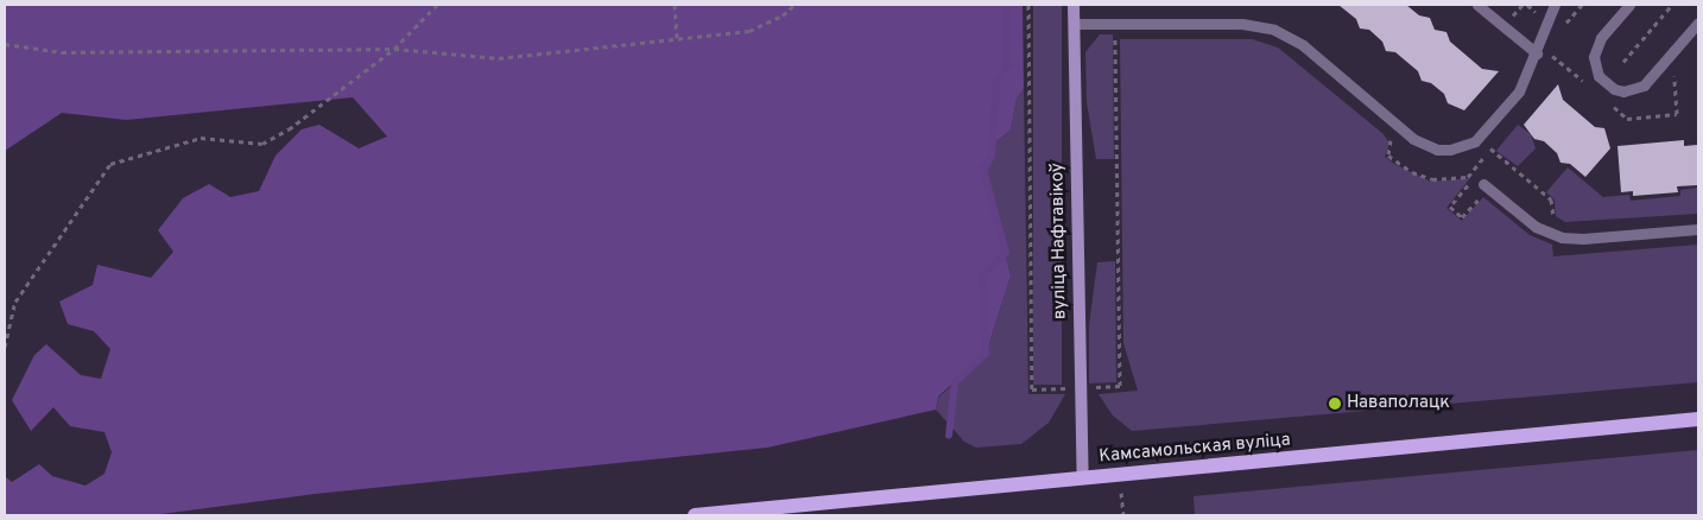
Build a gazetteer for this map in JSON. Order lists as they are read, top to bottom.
{
  "streets": {
    "main road": ["Камсамольская вуліца"],
    "street": ["вуліца Нафтавікоў"]
  },
  "crossings": [
    ["вуліца Нафтавікоў", "Камсамольская вуліца"]
  ],
  "places": ["Наваполацк"]
}
